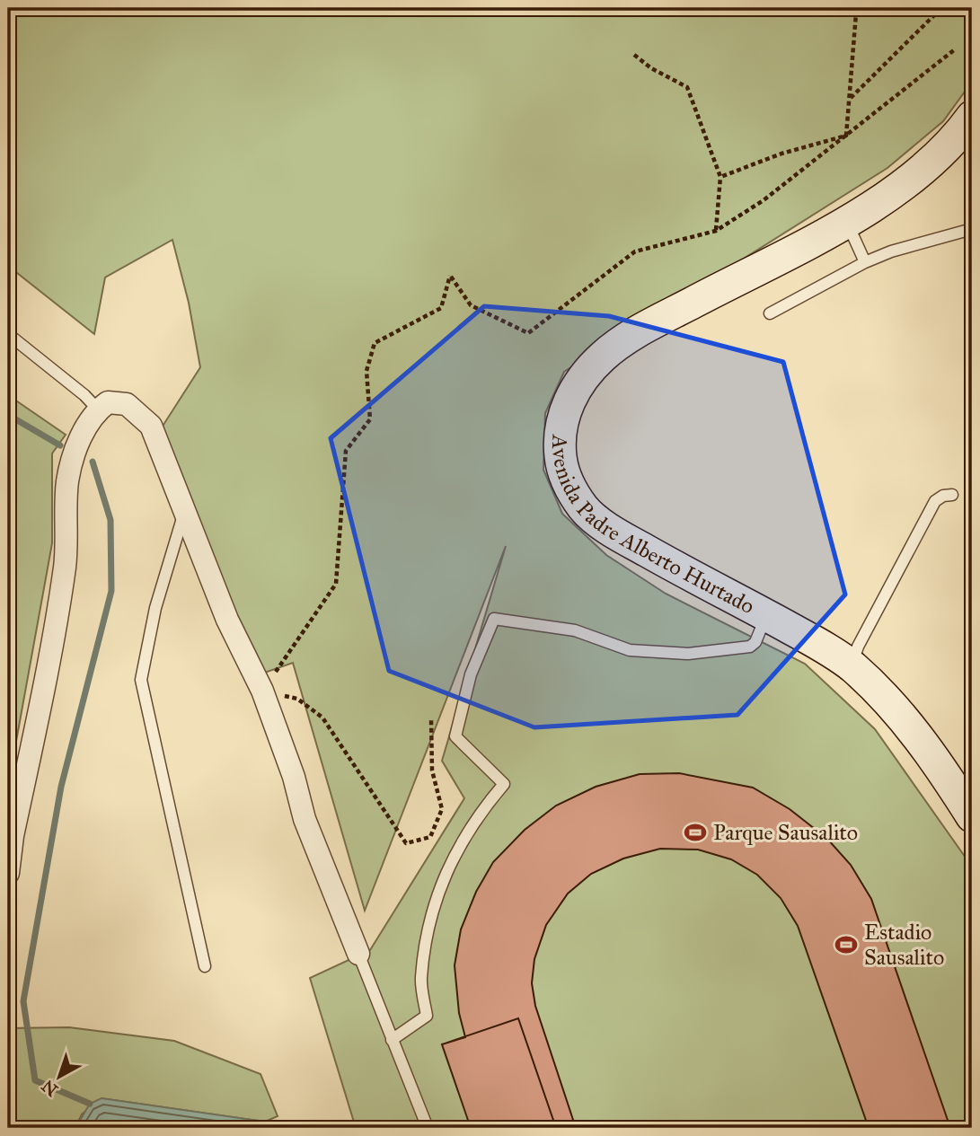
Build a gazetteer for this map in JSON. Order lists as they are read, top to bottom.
{
  "streets": {
    "main road": ["Avenida Padre Alberto Hurtado"]
  },
  "places": {
    "sports": ["Parque Sausalito", "Estadio Sausalito"]
  },
  "north": "bottom left"
}
